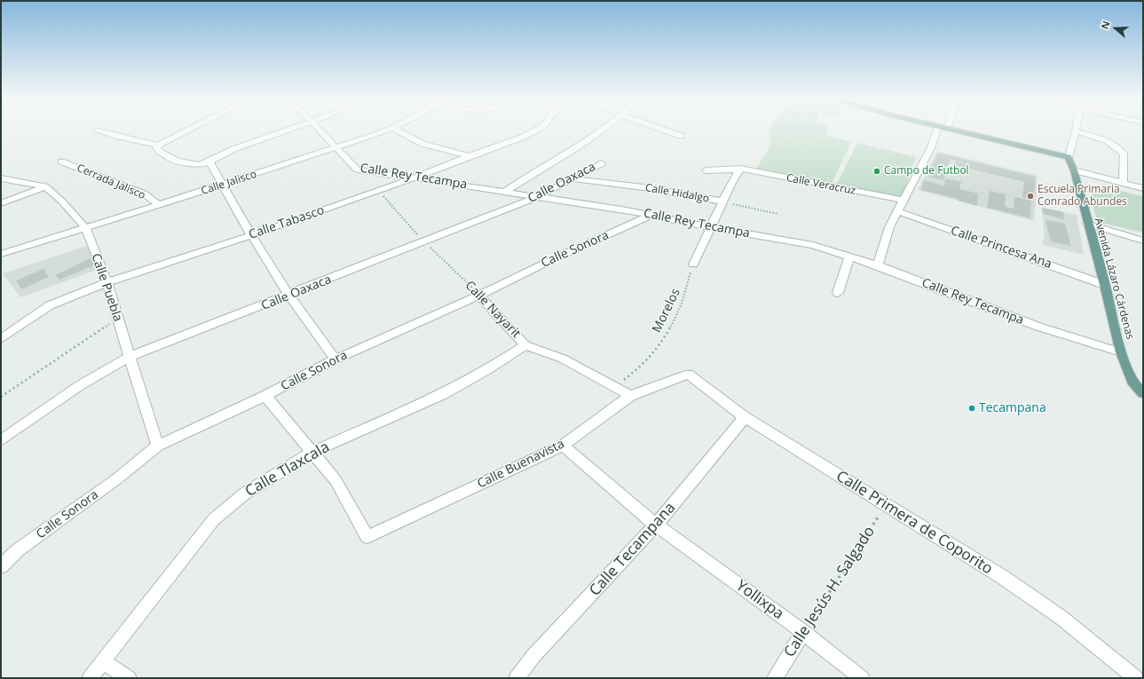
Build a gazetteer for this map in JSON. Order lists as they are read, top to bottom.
{
  "streets": {
    "main road": ["Avenida Lázaro Cárdenas"],
    "street": [
      "Calle Rey Tecampa",
      "Cerrada Jalisco",
      "Calle Jalisco",
      "Calle Oaxaca",
      "Calle Veracruz",
      "Calle Hidalgo",
      "Calle Tabasco",
      "Calle Princesa Ana",
      "Calle Sonora",
      "Calle Puebla",
      "Calle Nayarit",
      "Calle Buenavista",
      "Calle Tlaxcala",
      "Calle Primera de Coporito",
      "Calle Tecampana",
      "Calle Jesús H. Salgado",
      "Yollixpa"
    ],
    "path": ["Morelos"]
  },
  "crossings": [
    ["Calle Rey Tecampa", "Calle Jalisco"],
    ["Calle Rey Tecampa", "Calle Oaxaca"],
    ["Calle Rey Tecampa", "Calle Tabasco"],
    ["Calle Rey Tecampa", "Calle Sonora"],
    ["Calle Rey Tecampa", "Avenida Lázaro Cárdenas"],
    ["Cerrada Jalisco", "Calle Jalisco"],
    ["Calle Jalisco", "Calle Puebla"],
    ["Calle Oaxaca", "Calle Hidalgo"],
    ["Calle Oaxaca", "Calle Puebla"],
    ["Calle Oaxaca", "Calle Nayarit"],
    ["Calle Tabasco", "Calle Puebla"],
    ["Calle Tabasco", "Calle Nayarit"],
    ["Calle Princesa Ana", "Avenida Lázaro Cárdenas"],
    ["Calle Sonora", "Calle Puebla"],
    ["Calle Sonora", "Calle Nayarit"],
    ["Calle Nayarit", "Morelos"],
    ["Calle Nayarit", "Calle Buenavista"],
    ["Calle Nayarit", "Calle Tlaxcala"],
    ["Calle Buenavista", "Calle Tlaxcala"],
    ["Calle Buenavista", "Calle Primera de Coporito"],
    ["Calle Buenavista", "Yollixpa"],
    ["Calle Primera de Coporito", "Calle Tecampana"],
    ["Calle Primera de Coporito", "Calle Jesús H. Salgado"],
    ["Calle Tecampana", "Yollixpa"],
    ["Calle Jesús H. Salgado", "Yollixpa"]
  ],
  "places": ["Campo de Futbol", "Escuela Primaria Conrado Abundes", "Tecampana"],
  "north": "left"
}
